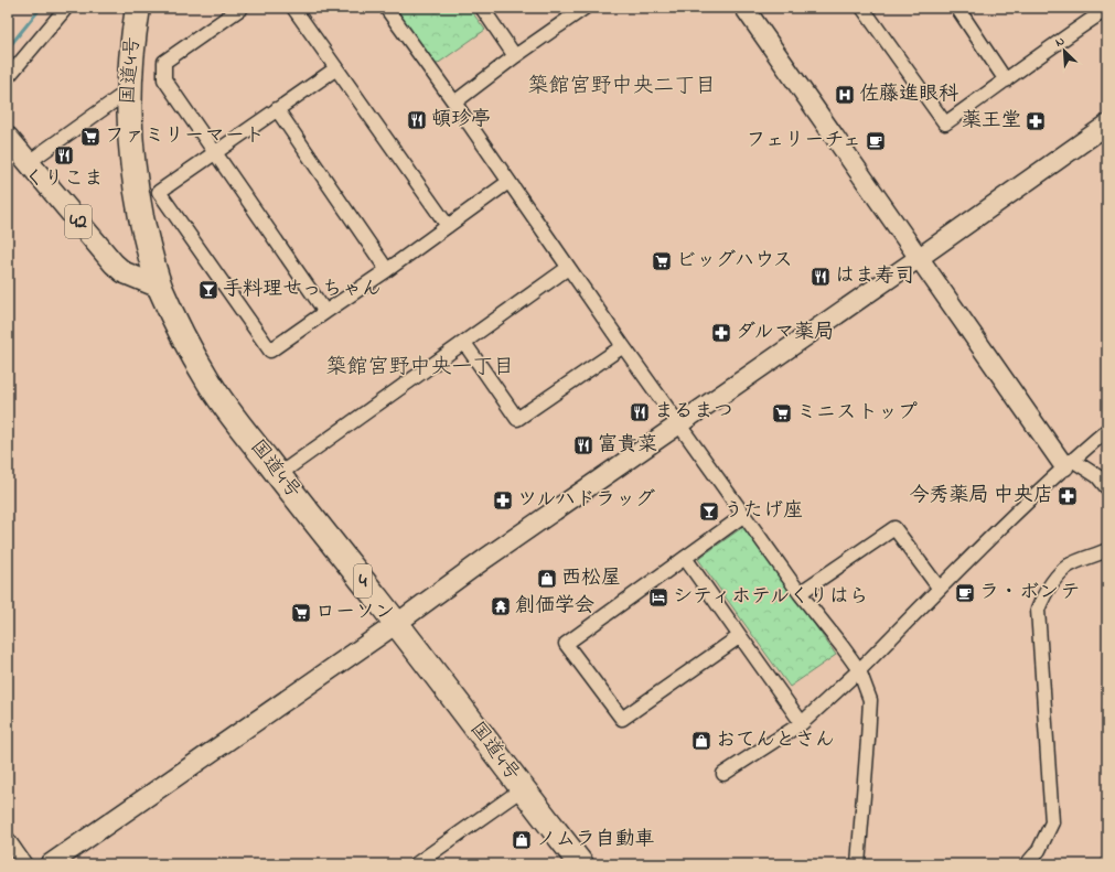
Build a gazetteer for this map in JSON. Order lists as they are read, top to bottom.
{
  "streets": {
    "highway": ["国道4号", "4"],
    "main road": ["42"]
  },
  "crossings": [
    ["国道4号", "42"]
  ],
  "districts": ["築館宮野中央二丁目", "築館宮野中央一丁目"],
  "places": {
    "hospital": ["佐藤進眼科"],
    "restaurant": [
      "頓珍亭",
      "くりこま",
      "はま寿司",
      "まるまつ",
      "富貴菜"
    ],
    "pharmacy": [
      "薬王堂",
      "ダルマ薬局",
      "今秀薬局 中央店",
      "ツルハドラッグ"
    ],
    "supermarket": [
      "ファミリーマート",
      "ビッグハウス",
      "ミニストップ",
      "ローソン"
    ],
    "cafe": ["フェリーチェ", "ラ・ボンテ"],
    "bar": ["手料理せっちゃん", "うたげ座"],
    "shop": ["西松屋", "おてんとさん", "ノムラ自動車"],
    "hotel": ["シティホテルくりはら"],
    "temple": ["創価学会"]
  },
  "north": "top left"
}
